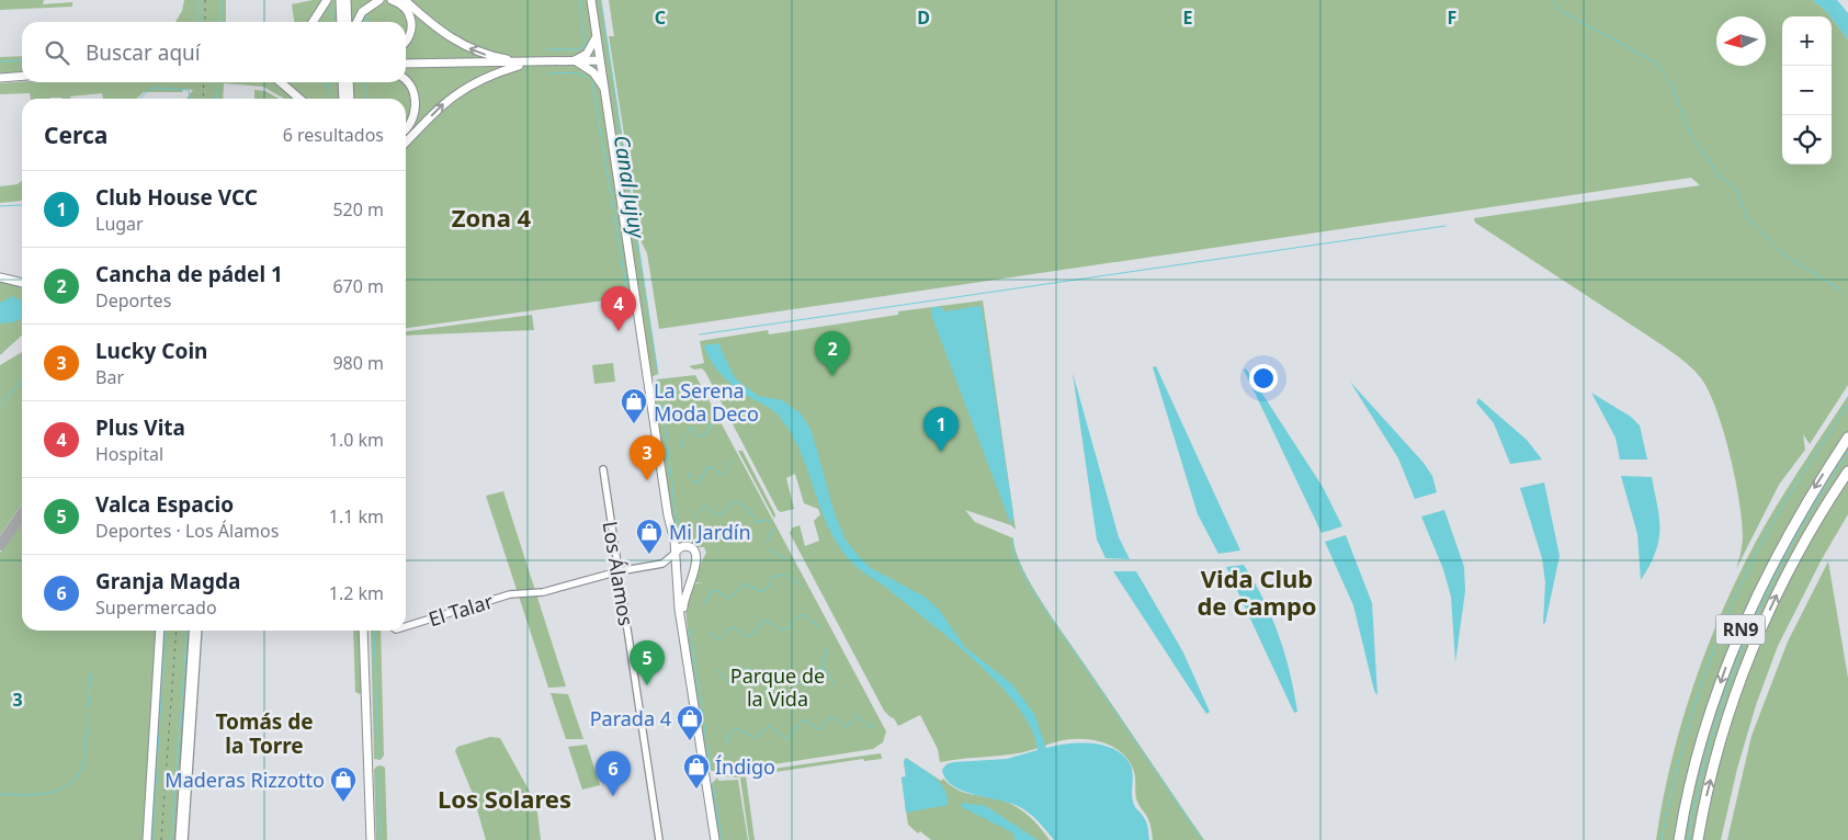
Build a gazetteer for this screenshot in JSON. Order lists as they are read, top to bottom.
{
  "streets": {
    "highway": ["RN9"],
    "street": ["Los Álamos", "El Talar"]
  },
  "crossings": [
    ["Los Álamos", "El Talar"]
  ],
  "districts": [
    "Zona 4",
    "Vida Club de Campo",
    "Tomás de la Torre",
    "Los Solares"
  ],
  "water": ["Canal Jujuy"],
  "parks": ["Parque de la Vida"],
  "places": {
    "shop": [
      "La Serena Moda Deco",
      "Mi Jardín",
      "Parada 4",
      "Índigo",
      "Maderas Rizzotto"
    ]
  },
  "north": "left",
  "page": {
    "map_buttons": ["+", "−"],
    "search": "Buscar aquí",
    "heading": ["Cerca", "6 resultados"],
    "list": [
      {
        "mark": "1",
        "name": "Club House VCC",
        "note": "Lugar",
        "value": "520 m"
      },
      {
        "mark": "2",
        "name": "Cancha de pádel 1",
        "note": "Deportes",
        "value": "670 m"
      },
      {
        "mark": "3",
        "name": "Lucky Coin",
        "note": "Bar",
        "value": "980 m"
      },
      {
        "mark": "4",
        "name": "Plus Vita",
        "note": "Hospital",
        "value": "1.0 km"
      },
      {
        "mark": "5",
        "name": "Valca Espacio",
        "note": "Deportes · Los Álamos",
        "value": "1.1 km"
      },
      {
        "mark": "6",
        "name": "Granja Magda",
        "note": "Supermercado",
        "value": "1.2 km"
      }
    ],
    "pins": [
      "4",
      "2",
      "1",
      "3",
      "5",
      "6"
    ]
  },
  "grid": {
    "columns": [
      "C",
      "D",
      "E",
      "F"
    ],
    "rows": ["3"]
  }
}
